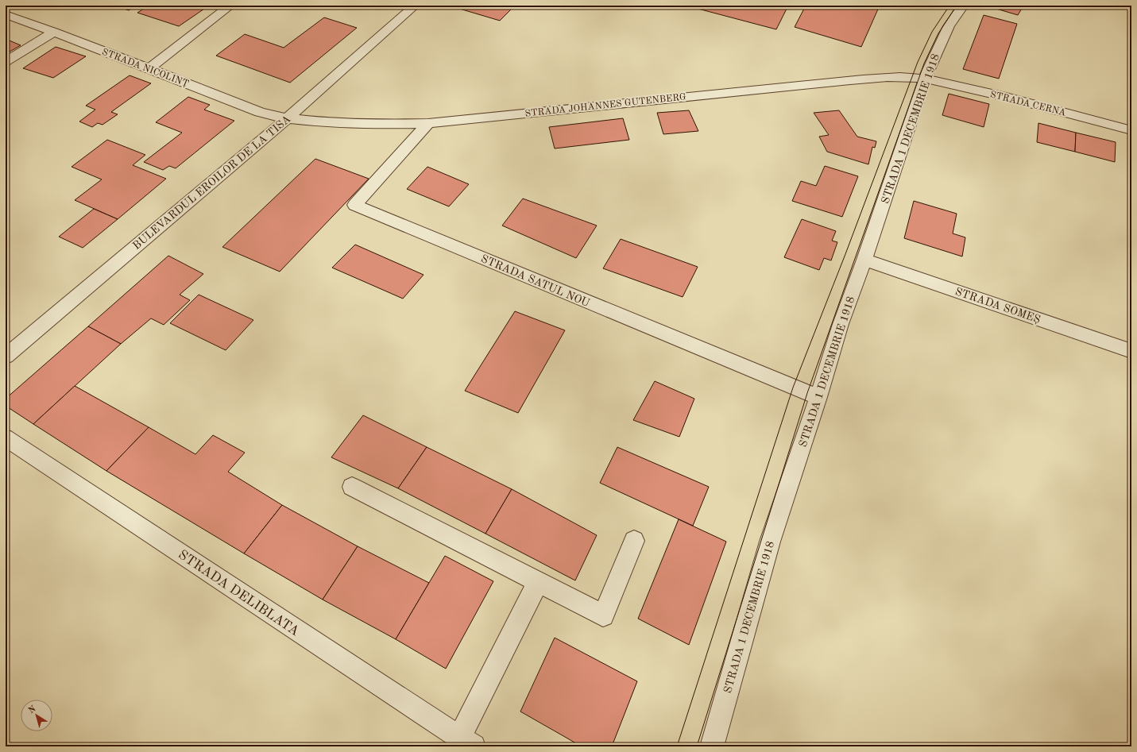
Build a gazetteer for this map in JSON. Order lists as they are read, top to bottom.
{
  "streets": {
    "street": [
      "STRADA NICOLINȚ",
      "STRADA CERNA",
      "STRADA JOHANNES GUTENBERG",
      "STRADA 1 DECEMBRIE 1918",
      "BULEVARDUL EROILOR DE LA TISA",
      "STRADA SATUL NOU",
      "STRADA SOMEȘ",
      "STRADA DELIBLATA"
    ]
  },
  "crossings": [
    ["STRADA NICOLINȚ", "STRADA JOHANNES GUTENBERG"],
    ["STRADA NICOLINȚ", "BULEVARDUL EROILOR DE LA TISA"],
    ["STRADA CERNA", "STRADA JOHANNES GUTENBERG"],
    ["STRADA CERNA", "STRADA 1 DECEMBRIE 1918"],
    ["STRADA JOHANNES GUTENBERG", "STRADA 1 DECEMBRIE 1918"],
    ["STRADA JOHANNES GUTENBERG", "BULEVARDUL EROILOR DE LA TISA"],
    ["STRADA JOHANNES GUTENBERG", "STRADA SATUL NOU"],
    ["STRADA 1 DECEMBRIE 1918", "STRADA SATUL NOU"],
    ["STRADA 1 DECEMBRIE 1918", "STRADA SOMEȘ"]
  ],
  "north": "top left"
}
